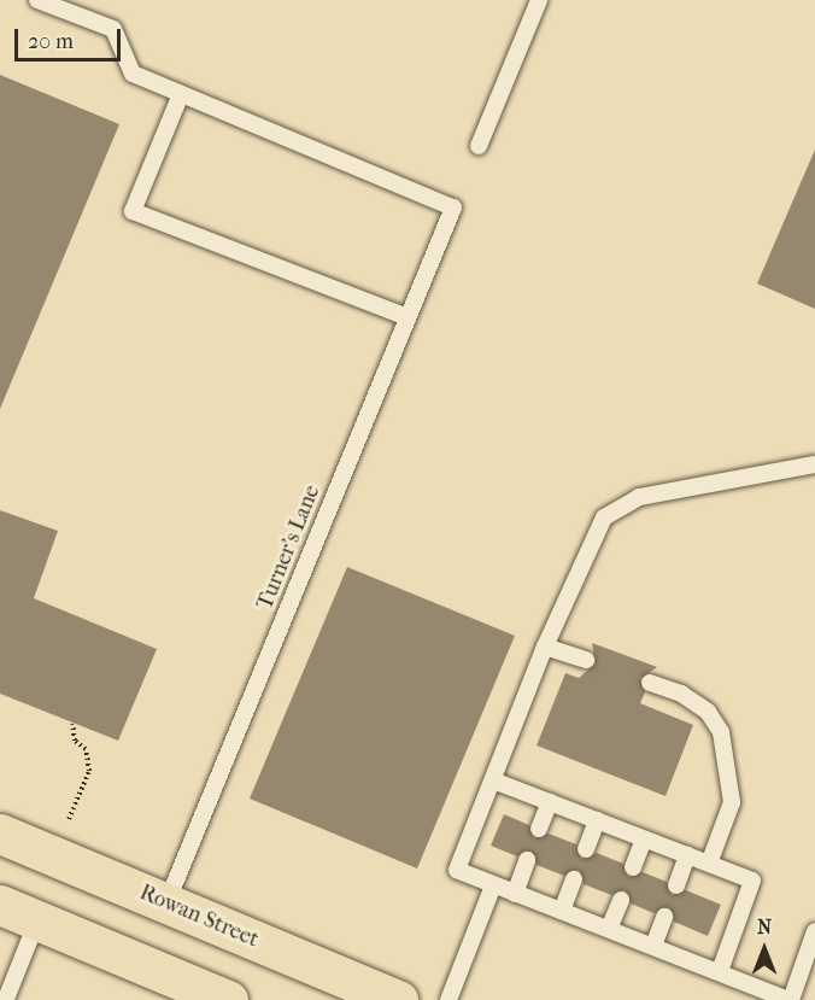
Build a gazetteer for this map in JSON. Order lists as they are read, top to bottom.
{
  "streets": {
    "main road": ["Rowan Street"],
    "lane": ["Turner's Lane"]
  },
  "crossings": [
    ["Turner's Lane", "Rowan Street"]
  ],
  "scale_bar": "20 m",
  "north": "top"
}
